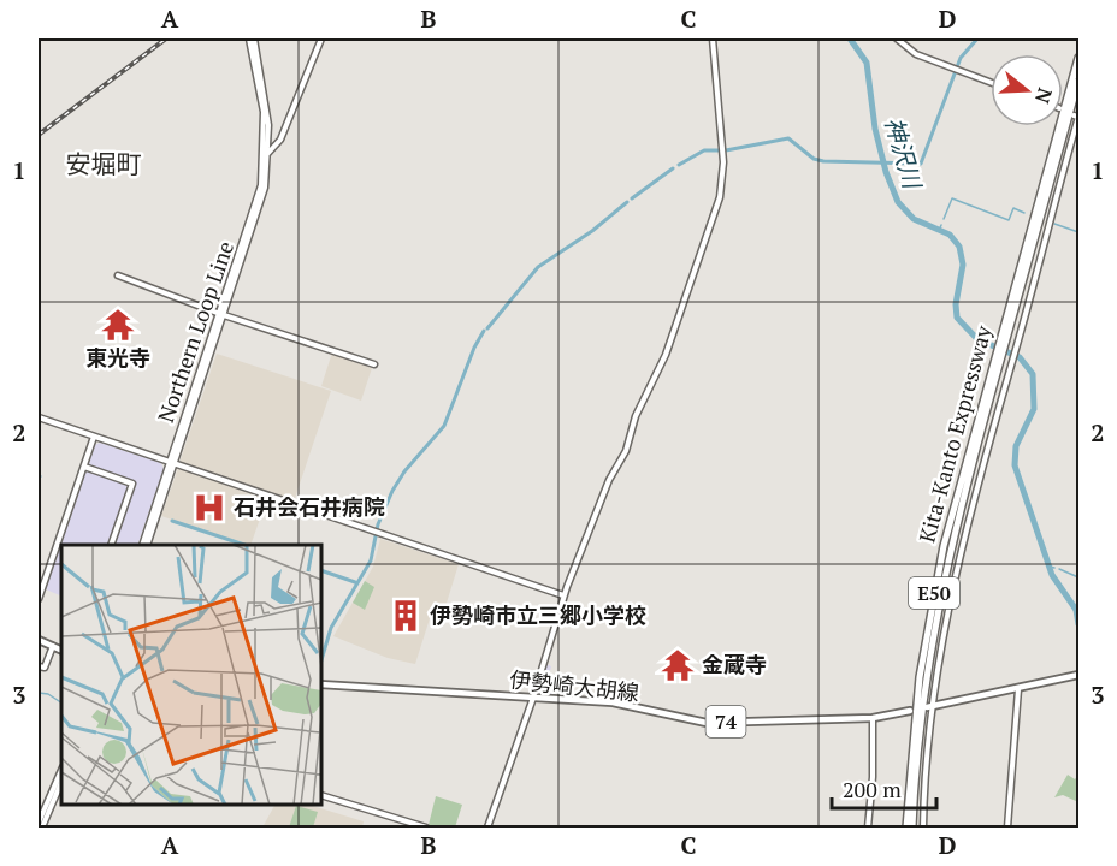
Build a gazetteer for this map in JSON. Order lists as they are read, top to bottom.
{
  "streets": {
    "highway": ["Kita-Kanto Expressway", "E50"],
    "main road": ["伊勢崎大胡線", "74"],
    "street": ["Northern Loop Line"]
  },
  "districts": ["安堀町"],
  "water": ["神沢川"],
  "places": {
    "temple": ["東光寺", "金蔵寺"],
    "hospital": ["石井会石井病院"],
    "building": ["伊勢崎市立三郷小学校"]
  },
  "scale_bar": "200 m",
  "north": "right",
  "grid": {
    "columns": [
      "A",
      "B",
      "C",
      "D"
    ],
    "rows": ["1", "2", "3"]
  }
}
